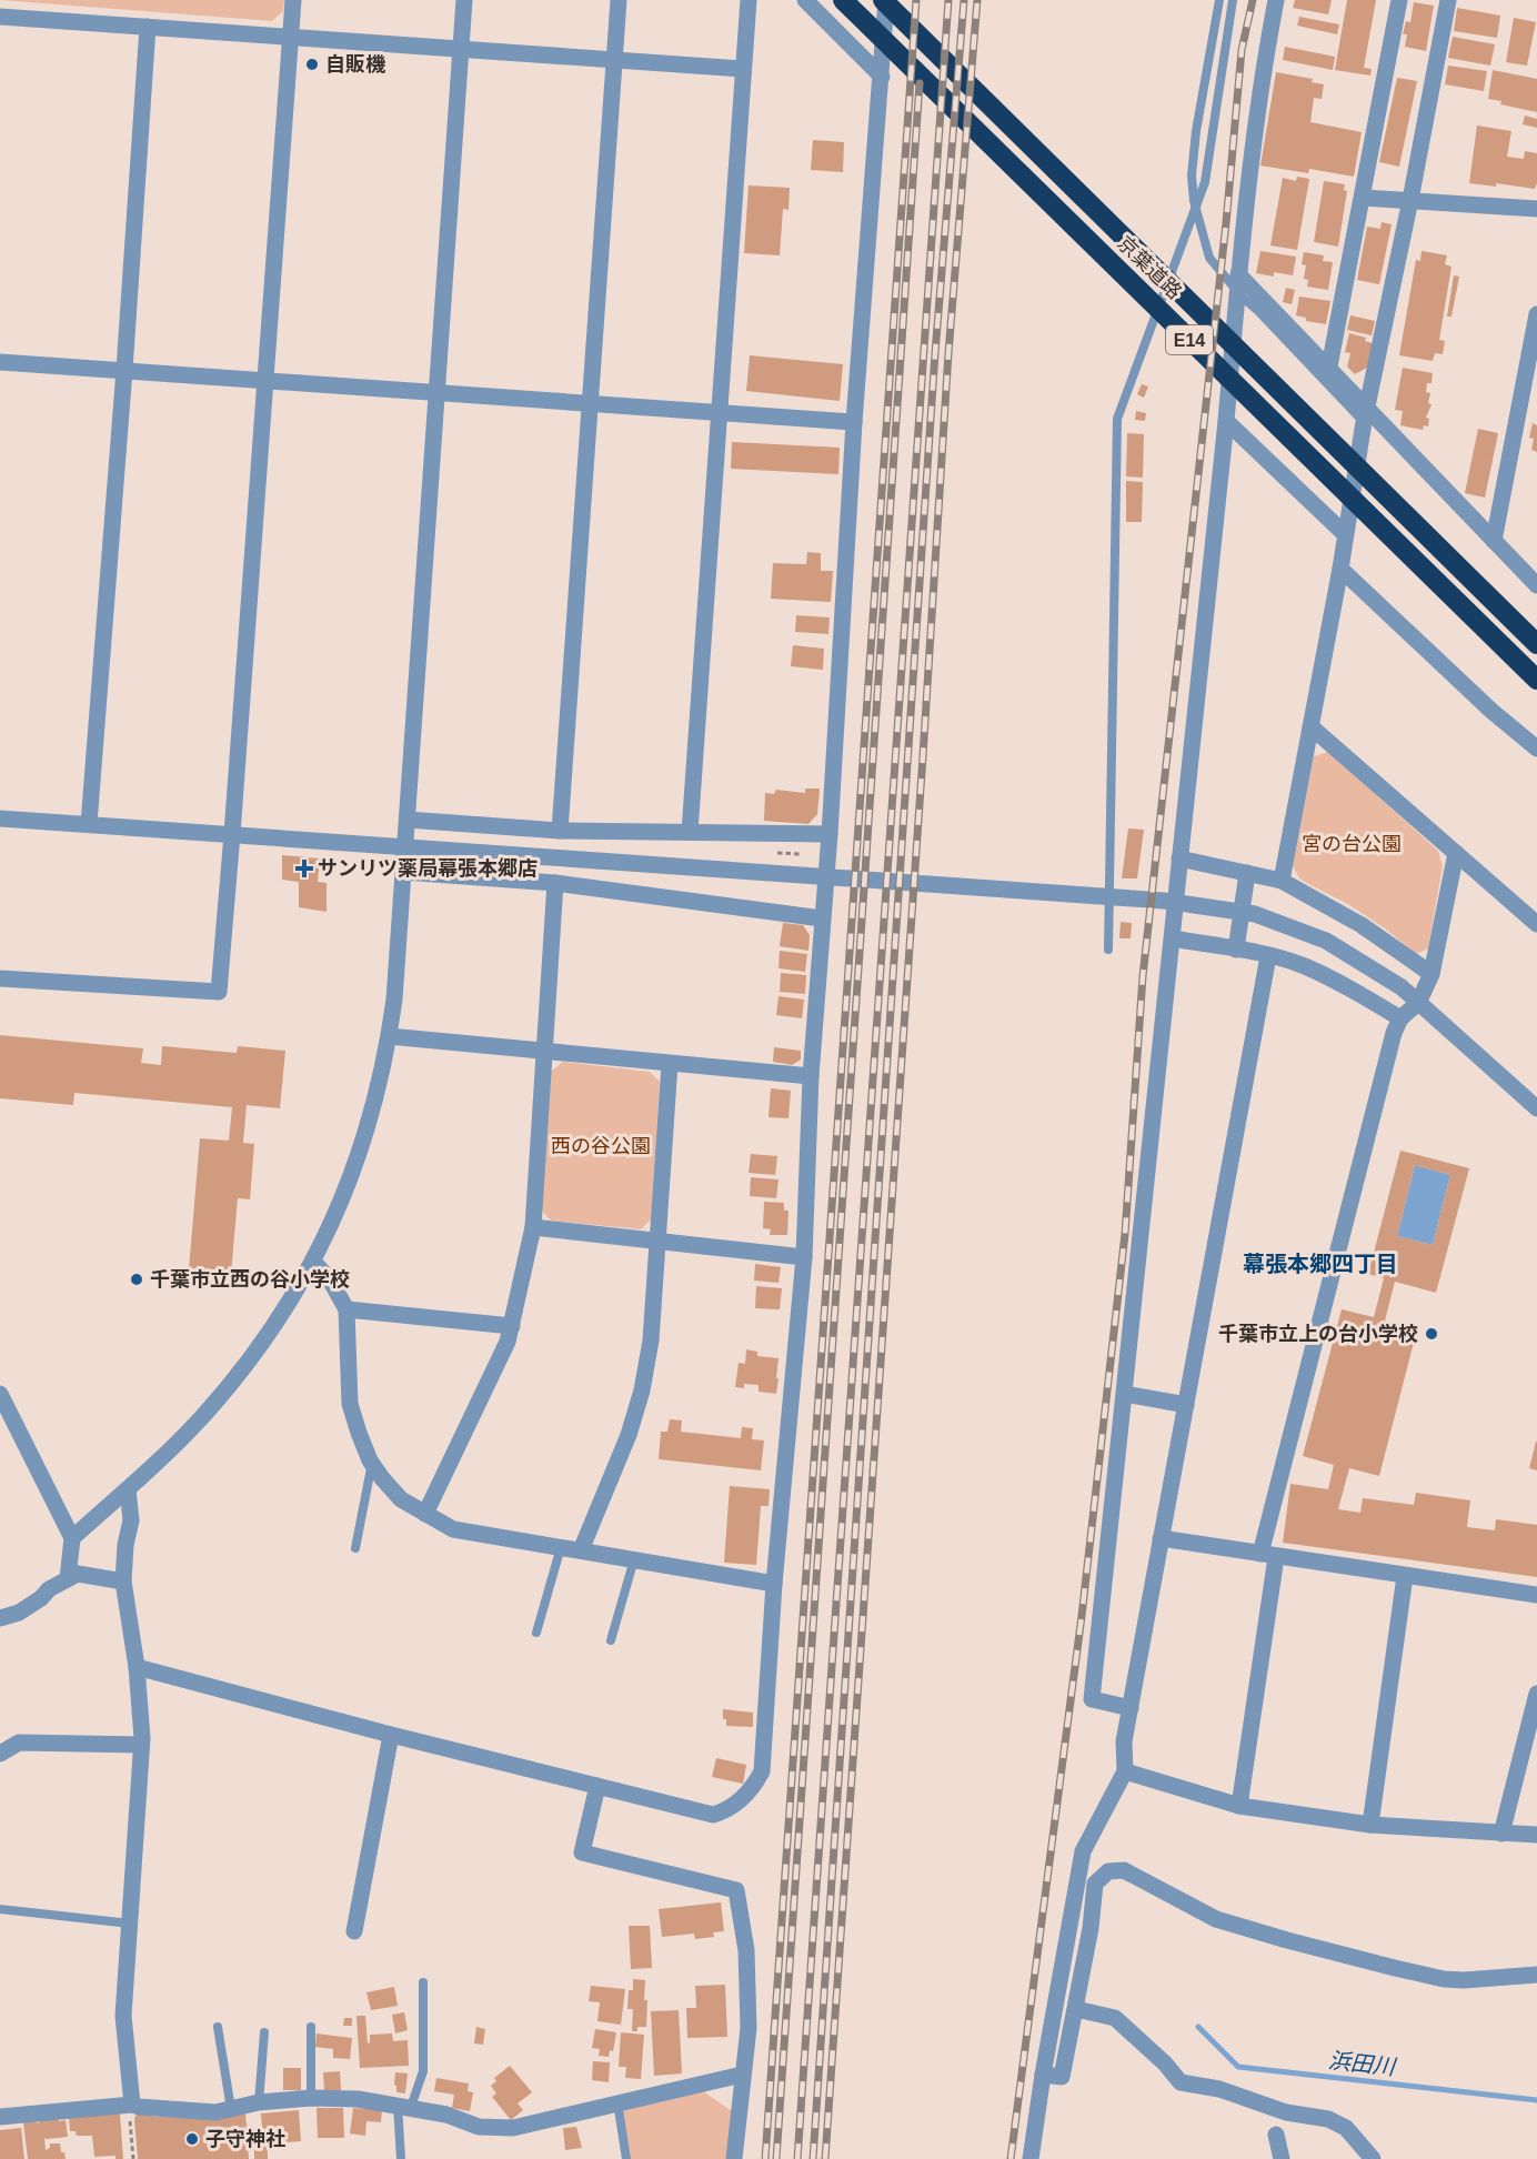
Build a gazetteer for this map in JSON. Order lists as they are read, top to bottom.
{
  "streets": {
    "highway": ["京葉道路", "E14"]
  },
  "districts": ["幕張本郷四丁目"],
  "water": ["浜田川"],
  "parks": ["宮の台公園", "西の谷公園"],
  "places": {
    "other": [
      "自販機",
      "千葉市立西の谷小学校",
      "千葉市立上の台小学校",
      "子守神社"
    ],
    "health": ["サンリツ薬局幕張本郷店"]
  }
}
